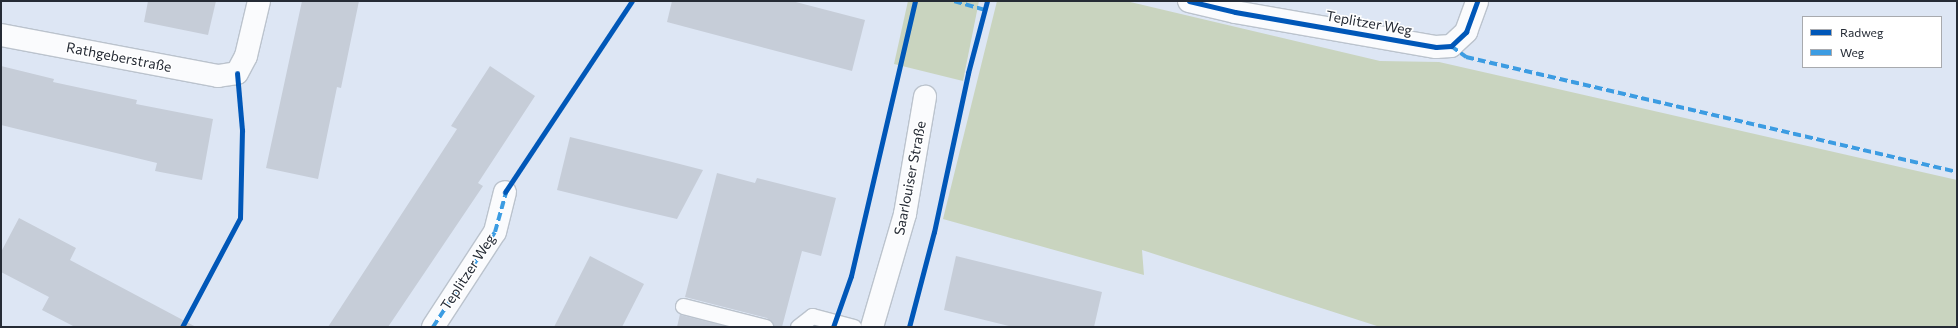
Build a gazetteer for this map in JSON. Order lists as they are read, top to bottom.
{
  "streets": {
    "street": ["Teplitzer Weg", "Rathgeberstraße", "Saarlouiser Straße"]
  },
  "legend": ["Radweg", "Weg"]
}
